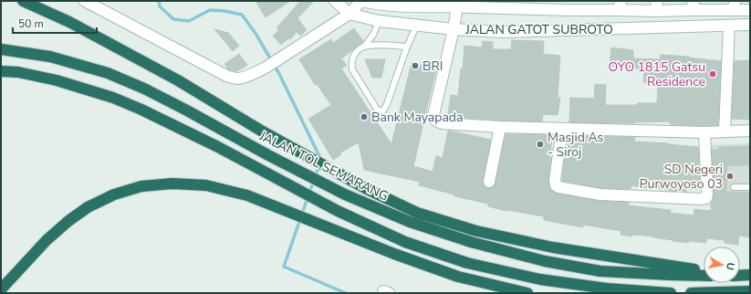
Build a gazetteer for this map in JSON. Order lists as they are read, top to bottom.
{
  "streets": {
    "highway": ["JALAN TOL SEMARANG"],
    "street": ["JALAN GATOT SUBROTO"]
  },
  "places": [
    "BRI",
    "OYO 1815 Gatsu Residence",
    "Bank Mayapada",
    "Masjid As - Siroj",
    "SD Negeri Purwoyoso 03"
  ],
  "scale_bar": "50 m",
  "north": "right"
}
